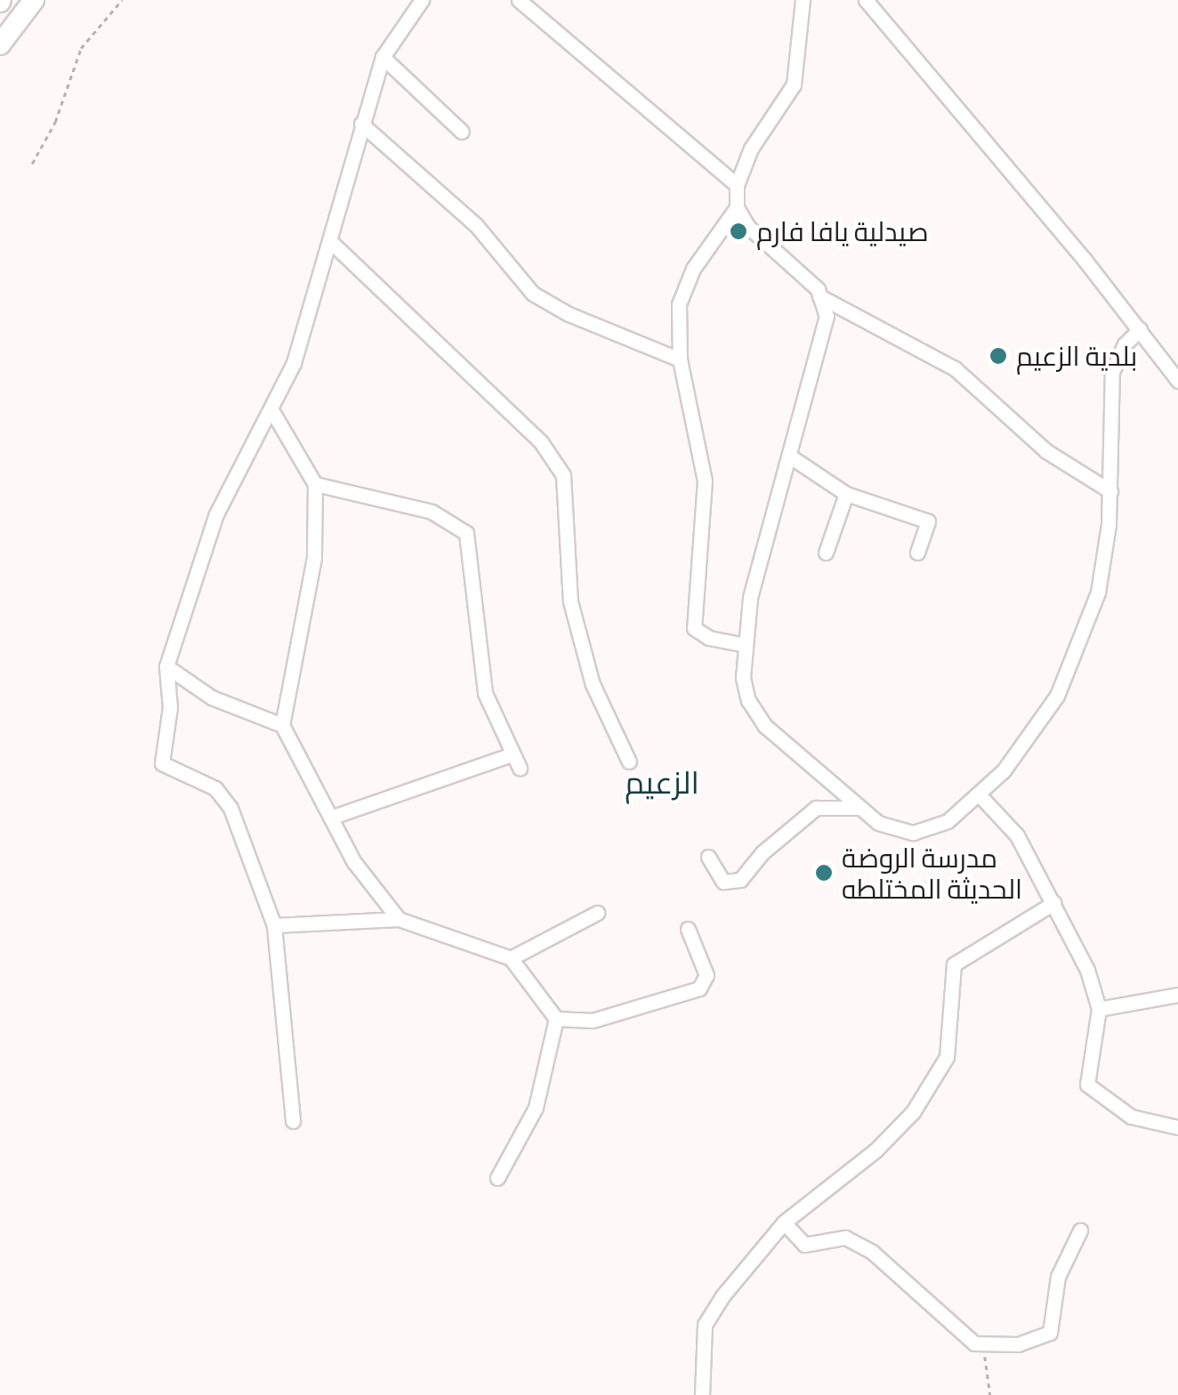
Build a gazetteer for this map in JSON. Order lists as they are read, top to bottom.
{
  "districts": ["الزعيم"],
  "places": ["صيدلية يافا فارم", "بلدية الزعيم", "مدرسة الروضة الحديثة المختلطه"]
}
